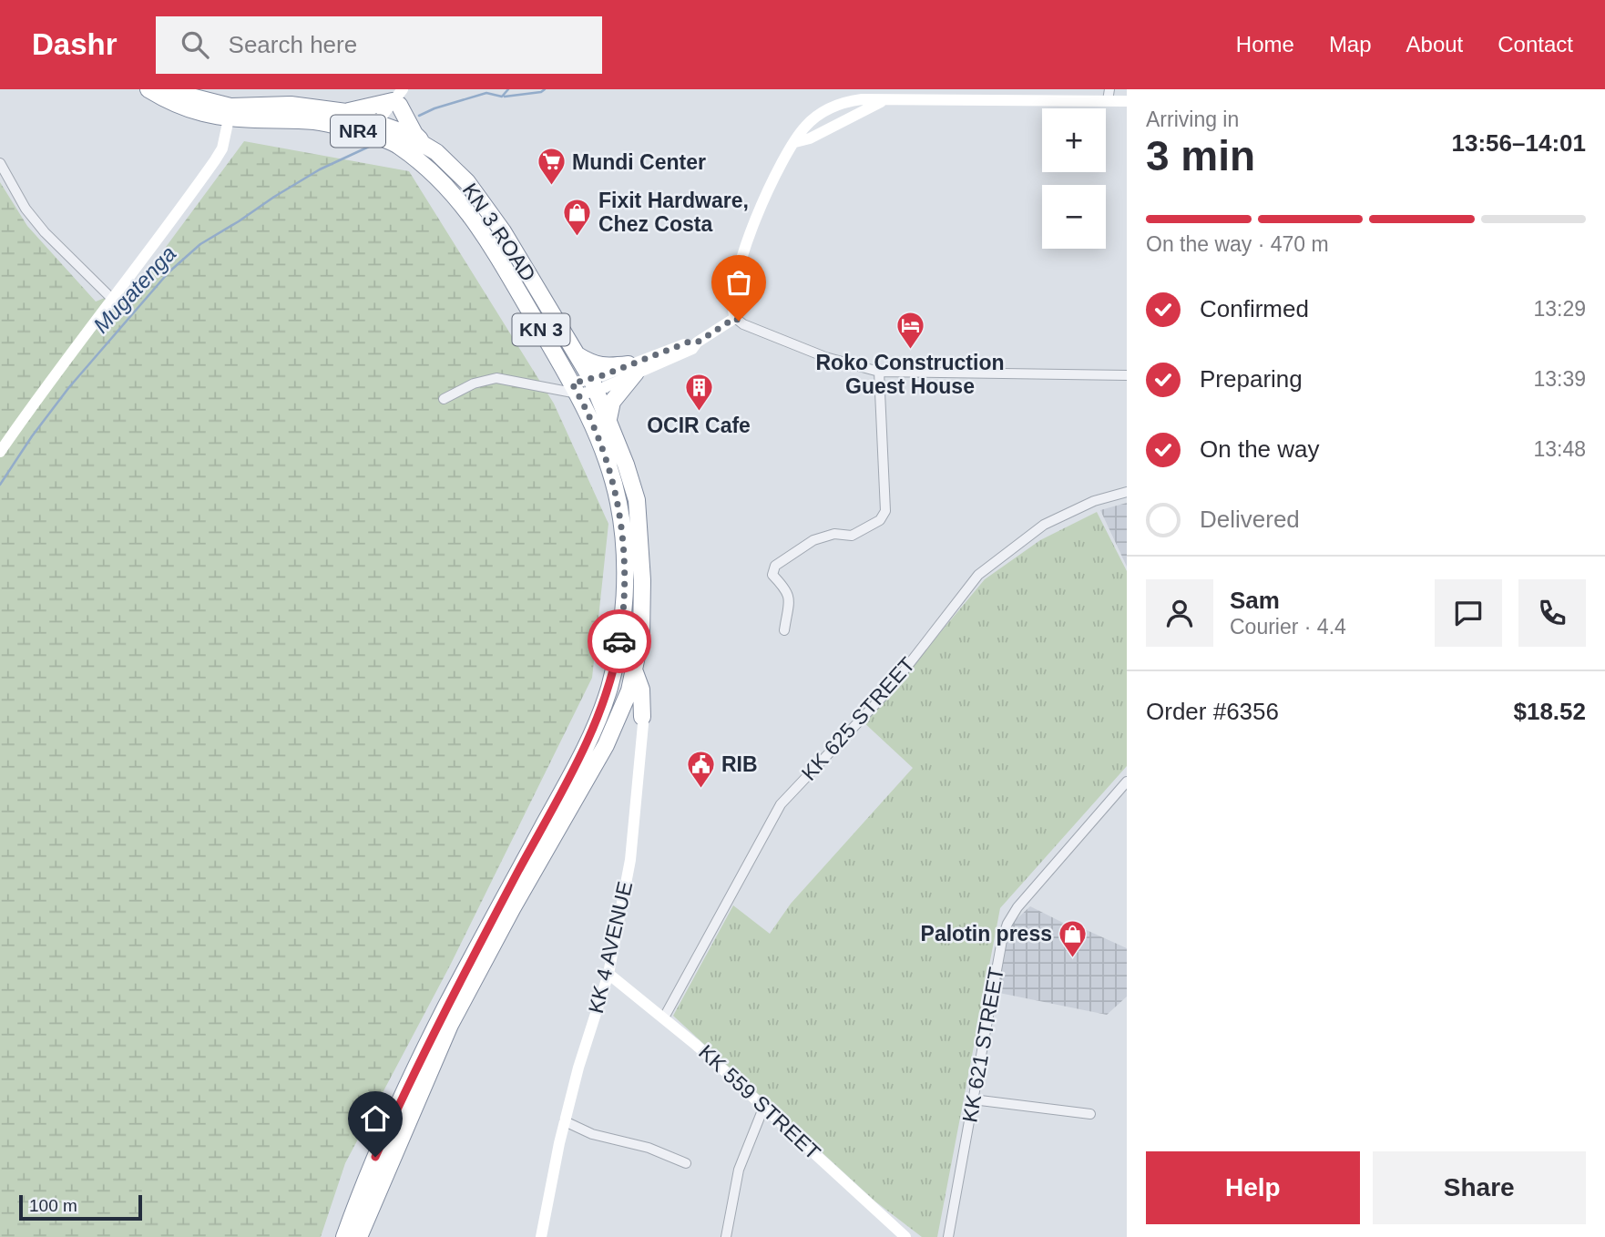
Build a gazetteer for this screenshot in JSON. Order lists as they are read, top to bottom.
{
  "streets": {
    "highway": ["NR4", "KN 3 ROAD", "KN 3"],
    "main road": ["KK 4 AVENUE", "KK 559 STREET"],
    "street": ["KK 625 STREET", "KK 621 STREET"]
  },
  "crossings": [
    ["KN 3 ROAD", "KN 3"],
    ["KK 625 STREET", "KK 559 STREET"],
    ["KK 4 AVENUE", "KK 559 STREET"]
  ],
  "water": ["Mugatenga"],
  "places": {
    "supermarket": ["Mundi Center"],
    "shop": ["Fixit Hardware, Chez Costa", "Palotin press"],
    "hotel": ["Roko Construction Guest House"],
    "building": ["OCIR Cafe"],
    "public building": ["RIB"]
  },
  "scale_bar": "100 m",
  "page": {
    "header": "Dashr",
    "search": "Search here",
    "nav": [
      "Home",
      "Map",
      "About",
      "Contact"
    ],
    "heading": ["3 min", "Arriving in", "13:56–14:01"],
    "panel": [
      "Sam",
      "Courier · 4.4",
      "Order #6356",
      "$18.52"
    ],
    "map_buttons": ["+", "−"],
    "bar": "On the way · 470 m",
    "list": [
      ["Confirmed", "13:29"],
      ["Preparing", "13:39"],
      ["On the way", "13:48"],
      "Delivered"
    ],
    "buttons": ["Help", "Share"],
    "scale": "100 m"
  }
}
